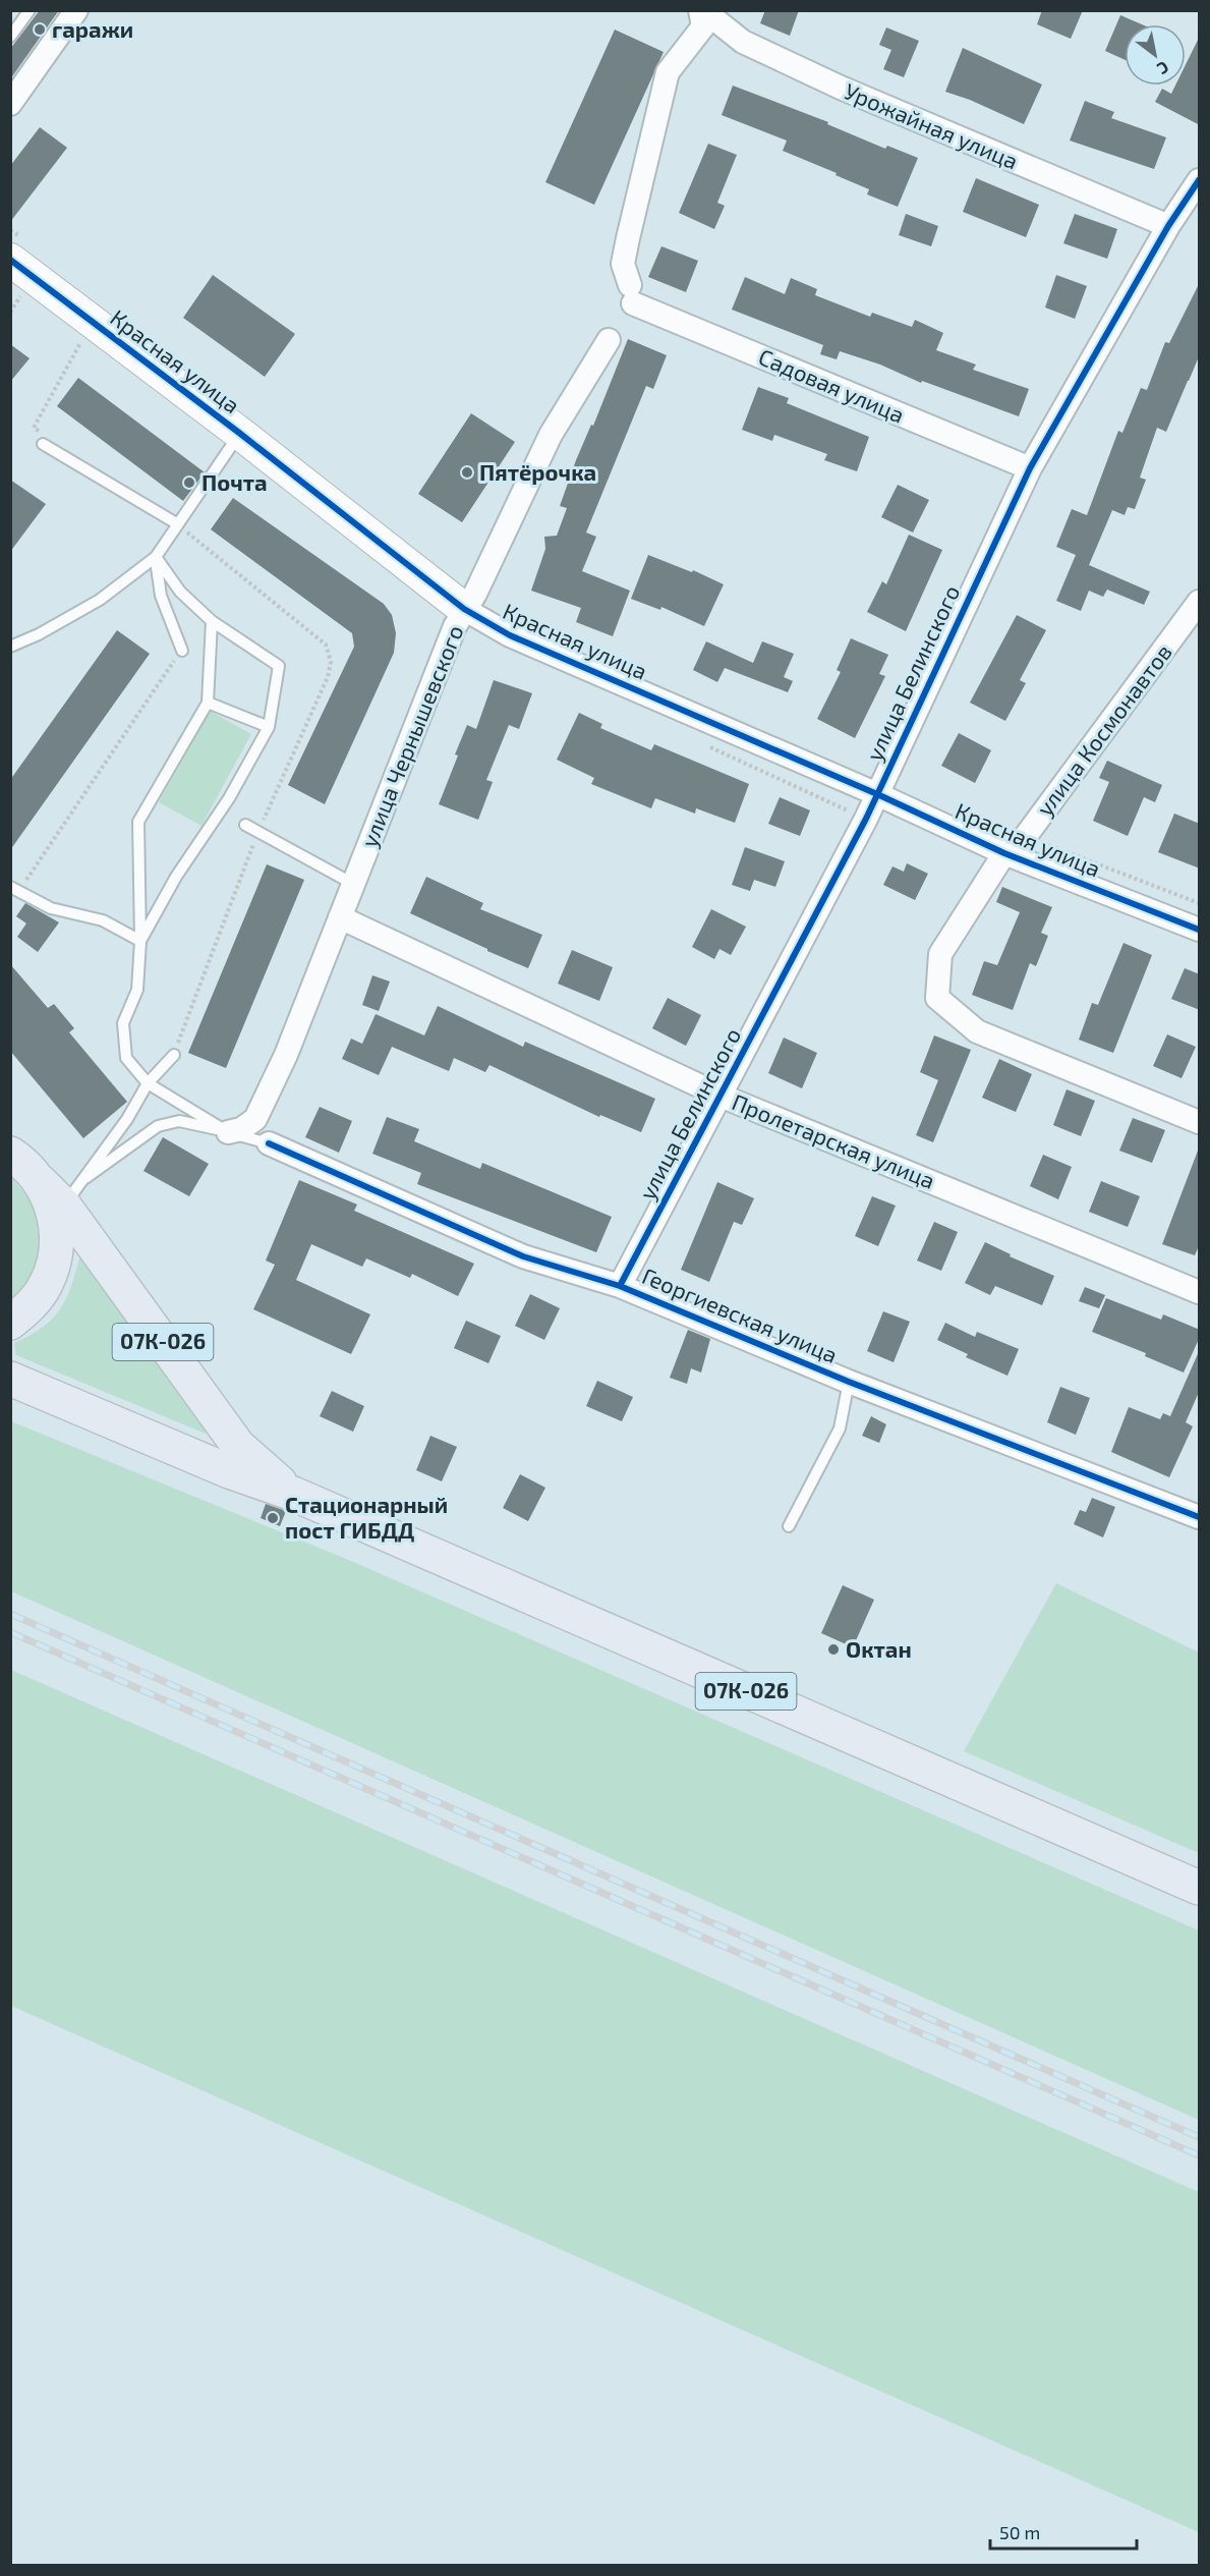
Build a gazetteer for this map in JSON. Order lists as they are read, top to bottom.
{
  "streets": {
    "main road": ["07К-026"],
    "street": [
      "Урожайная улица",
      "Красная улица",
      "Садовая улица",
      "улица Белинского",
      "улица Космонавтов",
      "улица Чернышевского",
      "Пролетарская улица",
      "Георгиевская улица"
    ]
  },
  "crossings": [
    ["Урожайная улица", "Садовая улица"],
    ["Урожайная улица", "улица Белинского"],
    ["Красная улица", "улица Белинского"],
    ["Красная улица", "улица Космонавтов"],
    ["Красная улица", "улица Чернышевского"],
    ["Садовая улица", "улица Белинского"],
    ["улица Белинского", "Пролетарская улица"],
    ["улица Белинского", "Георгиевская улица"],
    ["улица Чернышевского", "Пролетарская улица"]
  ],
  "places": [
    "гаражи",
    "Пятёрочка",
    "Почта",
    "Стационарный пост ГИБДД",
    "Октан"
  ],
  "scale_bar": "50 m",
  "north": "bottom right"
}
